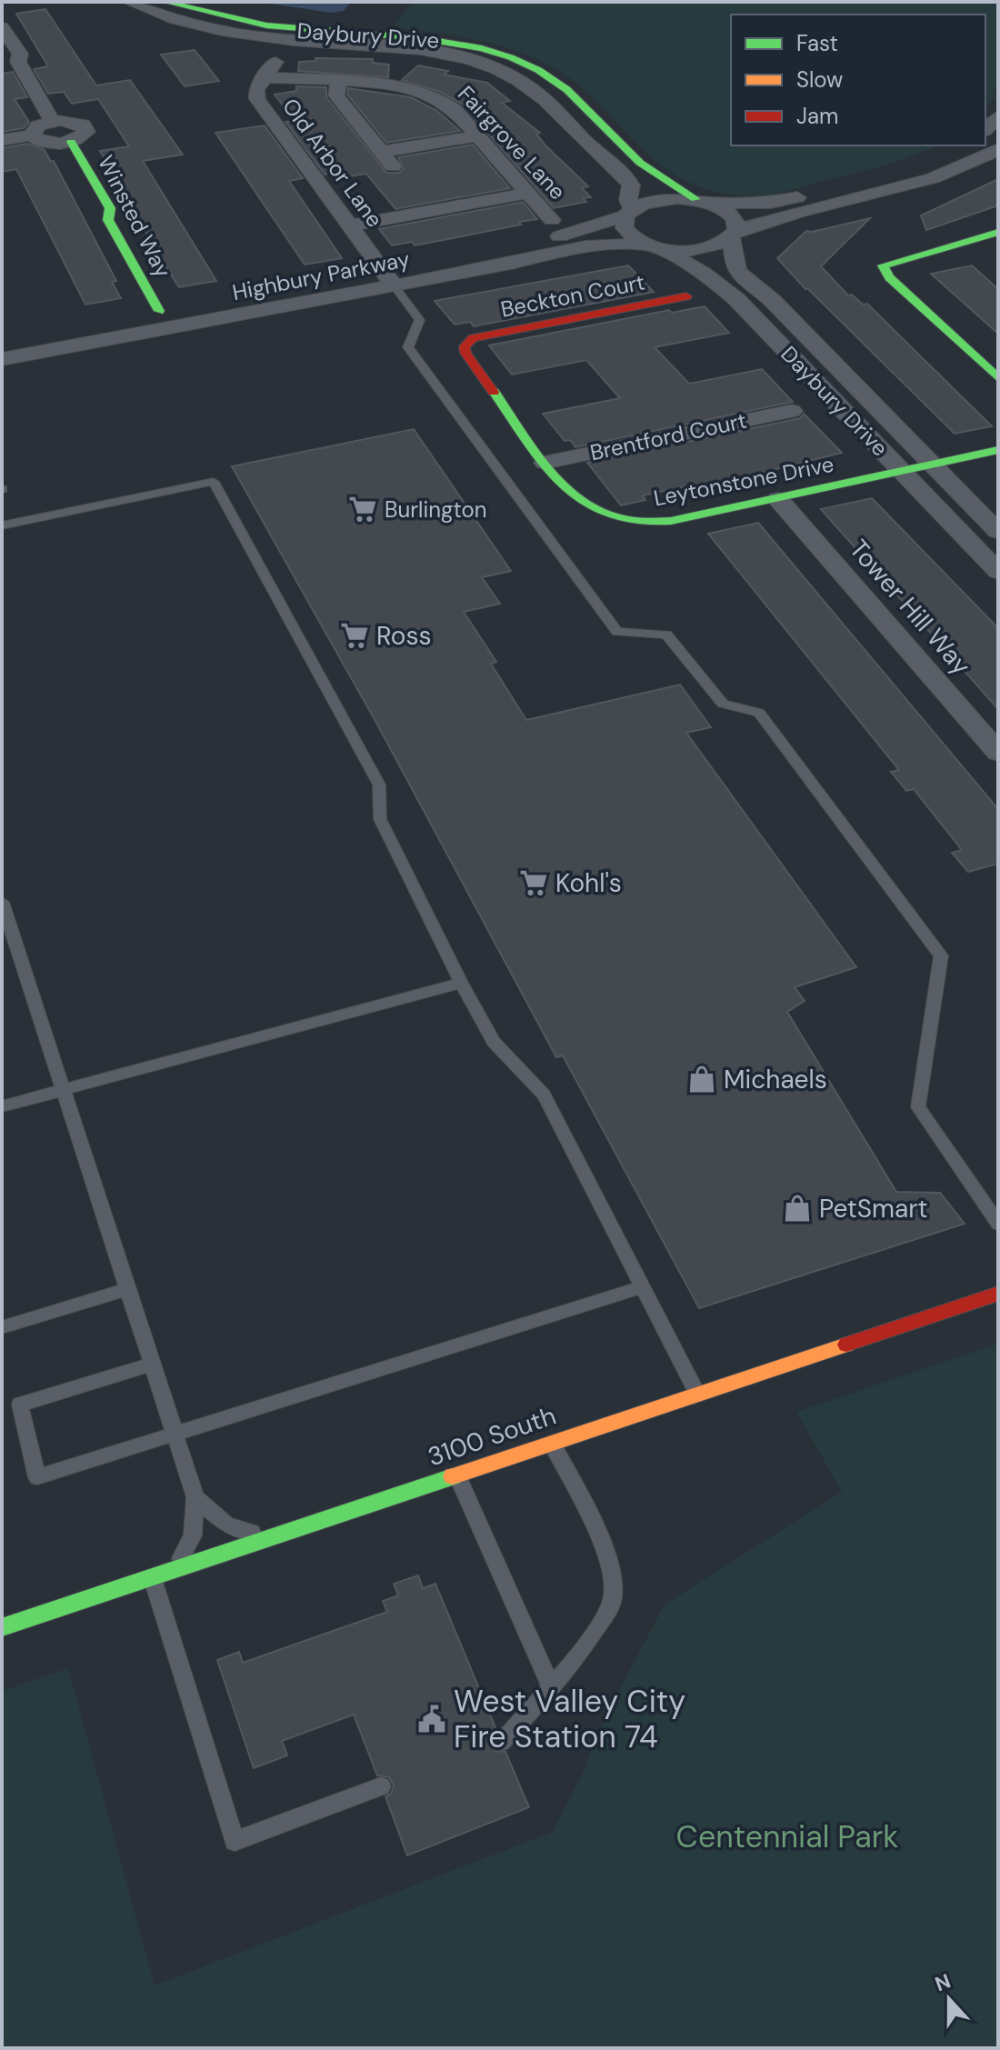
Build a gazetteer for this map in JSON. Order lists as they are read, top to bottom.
{
  "streets": {
    "street": [
      "Daybury Drive",
      "Fairgrove Lane",
      "Old Arbor Lane",
      "Winsted Way",
      "Highbury Parkway",
      "Beckton Court",
      "Brentford Court",
      "Leytonstone Drive",
      "Tower Hill Way",
      "3100 South"
    ]
  },
  "crossings": [
    ["Daybury Drive", "Old Arbor Lane"],
    ["Daybury Drive", "Highbury Parkway"],
    ["Daybury Drive", "Leytonstone Drive"],
    ["Fairgrove Lane", "Old Arbor Lane"],
    ["Old Arbor Lane", "Highbury Parkway"],
    ["Winsted Way", "Highbury Parkway"],
    ["Beckton Court", "Leytonstone Drive"],
    ["Brentford Court", "Leytonstone Drive"],
    ["Leytonstone Drive", "Tower Hill Way"]
  ],
  "parks": ["Centennial Park"],
  "places": {
    "supermarket": ["Burlington", "Ross", "Kohl's"],
    "shop": ["Michaels", "PetSmart"],
    "public building": ["West Valley City Fire Station 74"]
  },
  "legend": ["Fast", "Slow", "Jam"],
  "north": "top"
}
